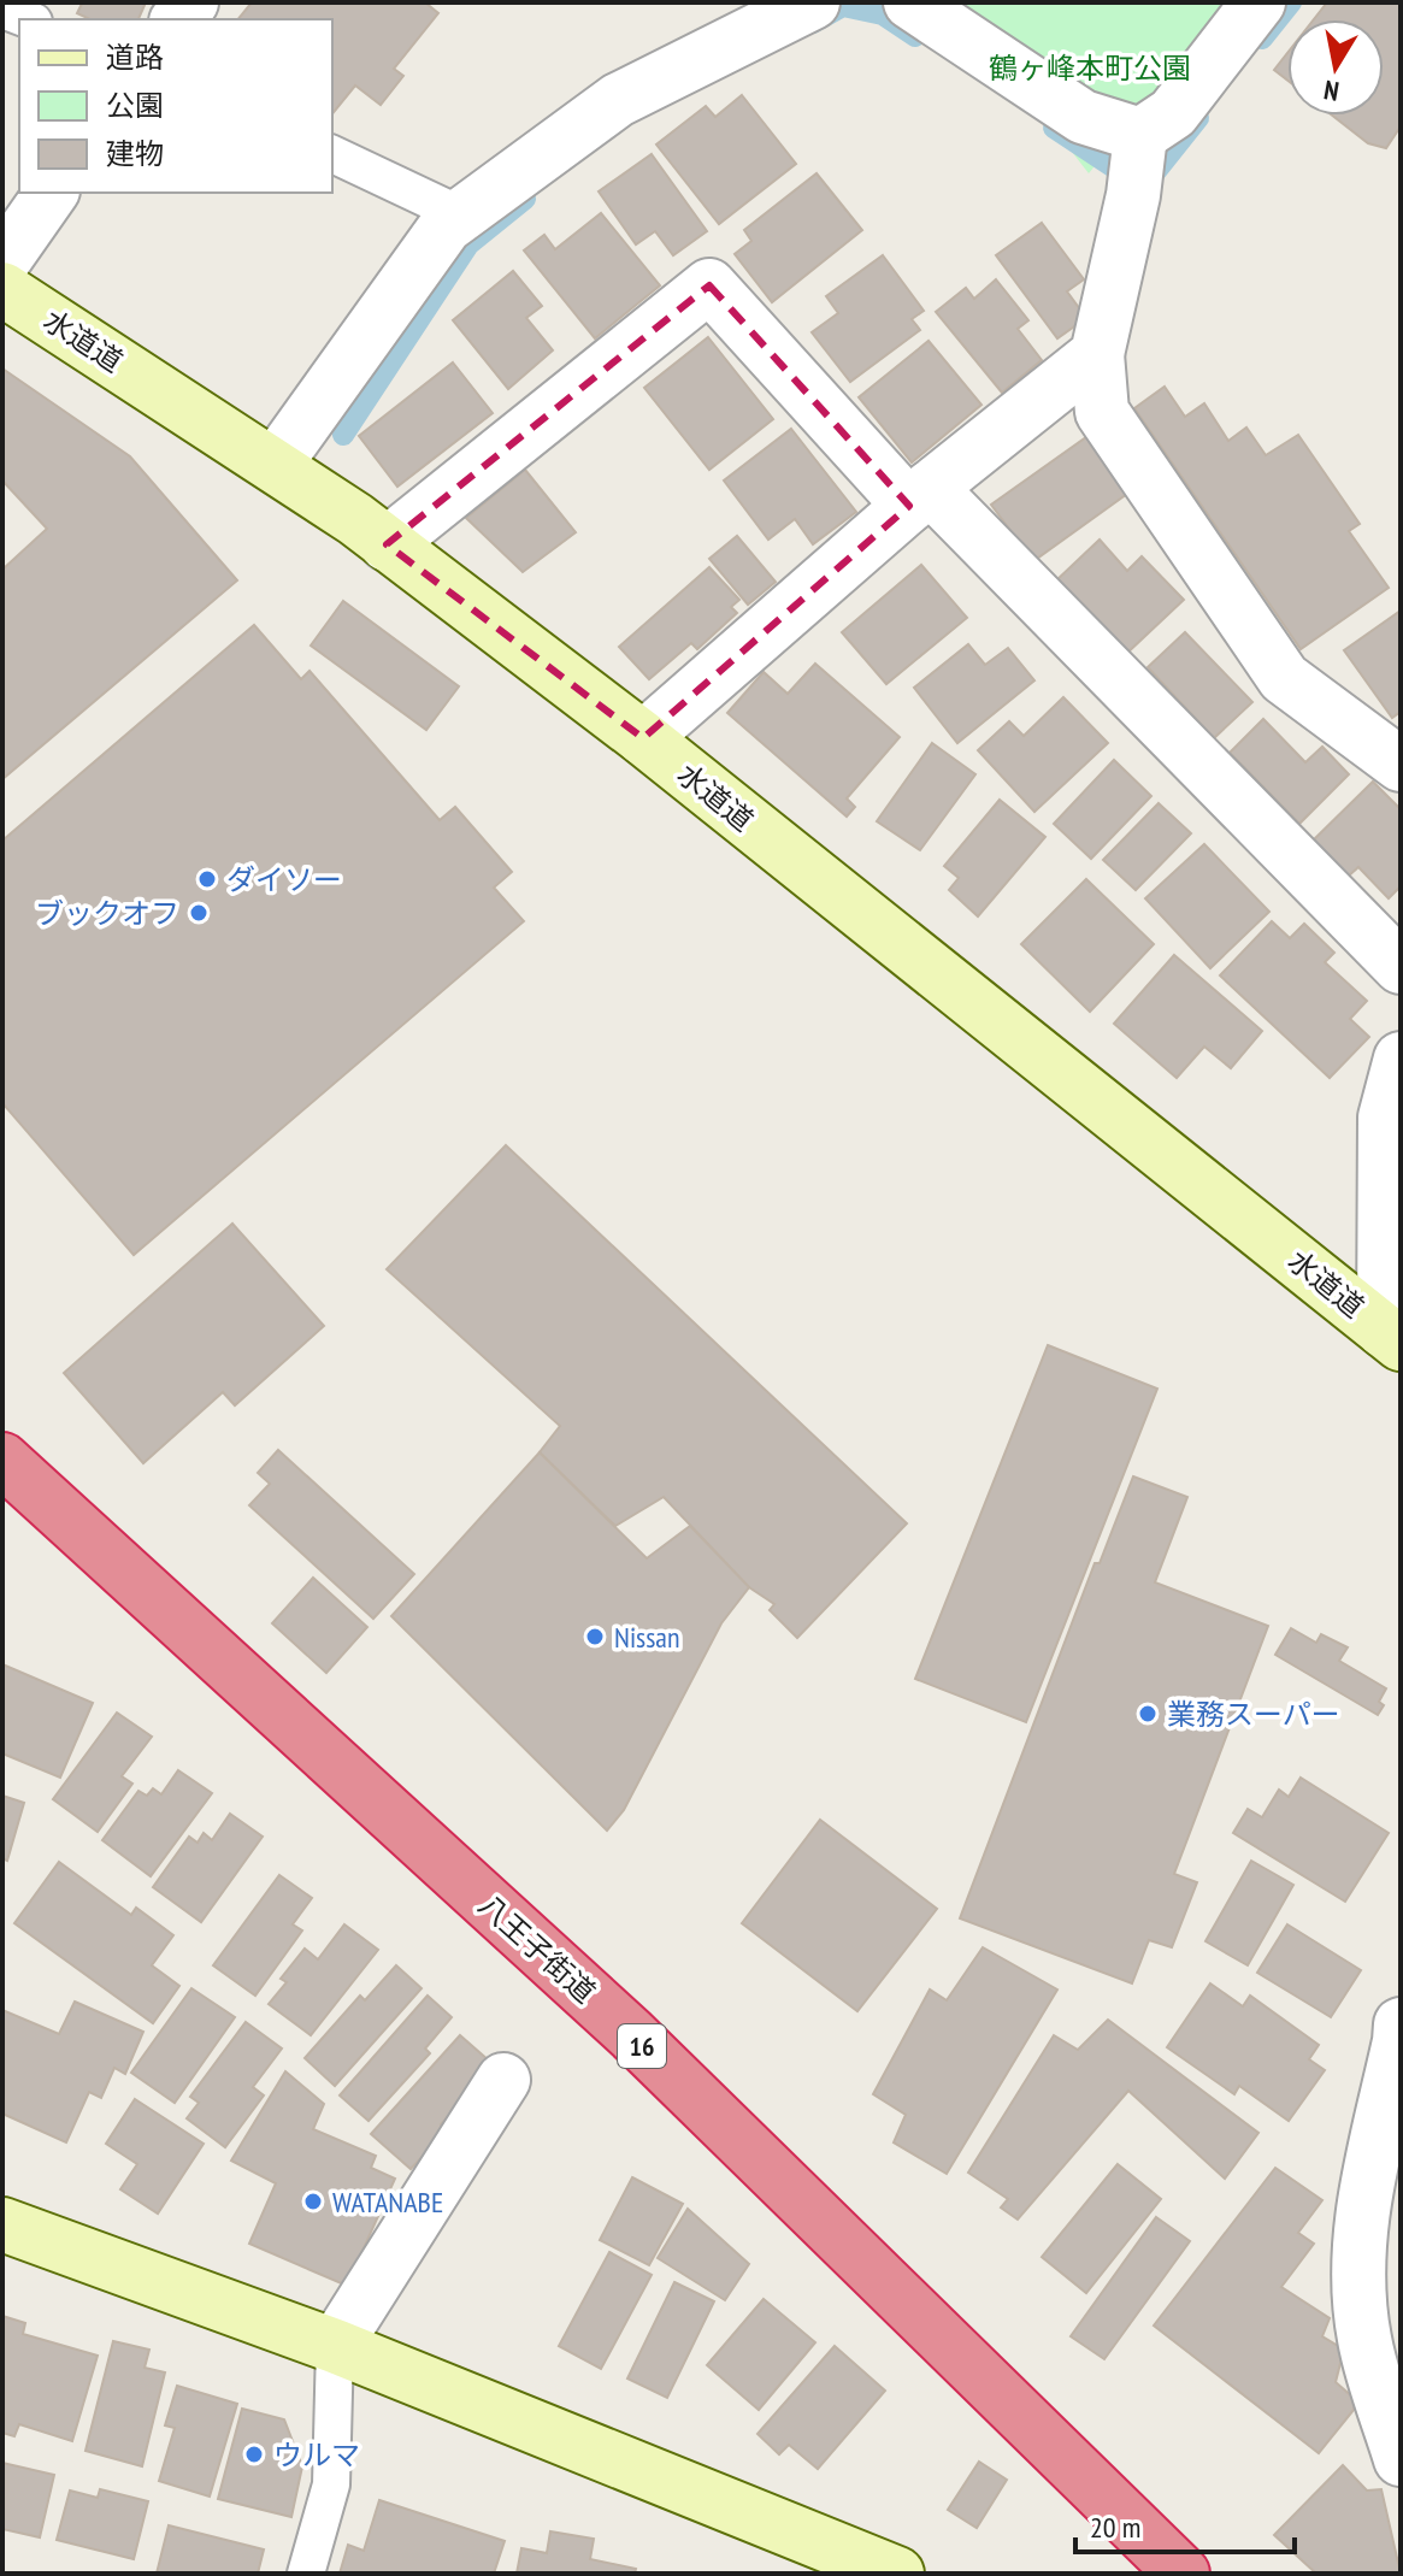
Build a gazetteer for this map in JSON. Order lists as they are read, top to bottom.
{
  "streets": {
    "highway": ["八王子街道", "16"],
    "street": ["水道道"]
  },
  "parks": ["鶴ヶ峰本町公園"],
  "places": [
    "ダイソー",
    "ブックオフ",
    "Nissan",
    "業務スーパー",
    "WATANABE",
    "ウルマ"
  ],
  "legend": ["道路", "公園", "建物"],
  "scale_bar": "20 m",
  "north": "bottom"
}
